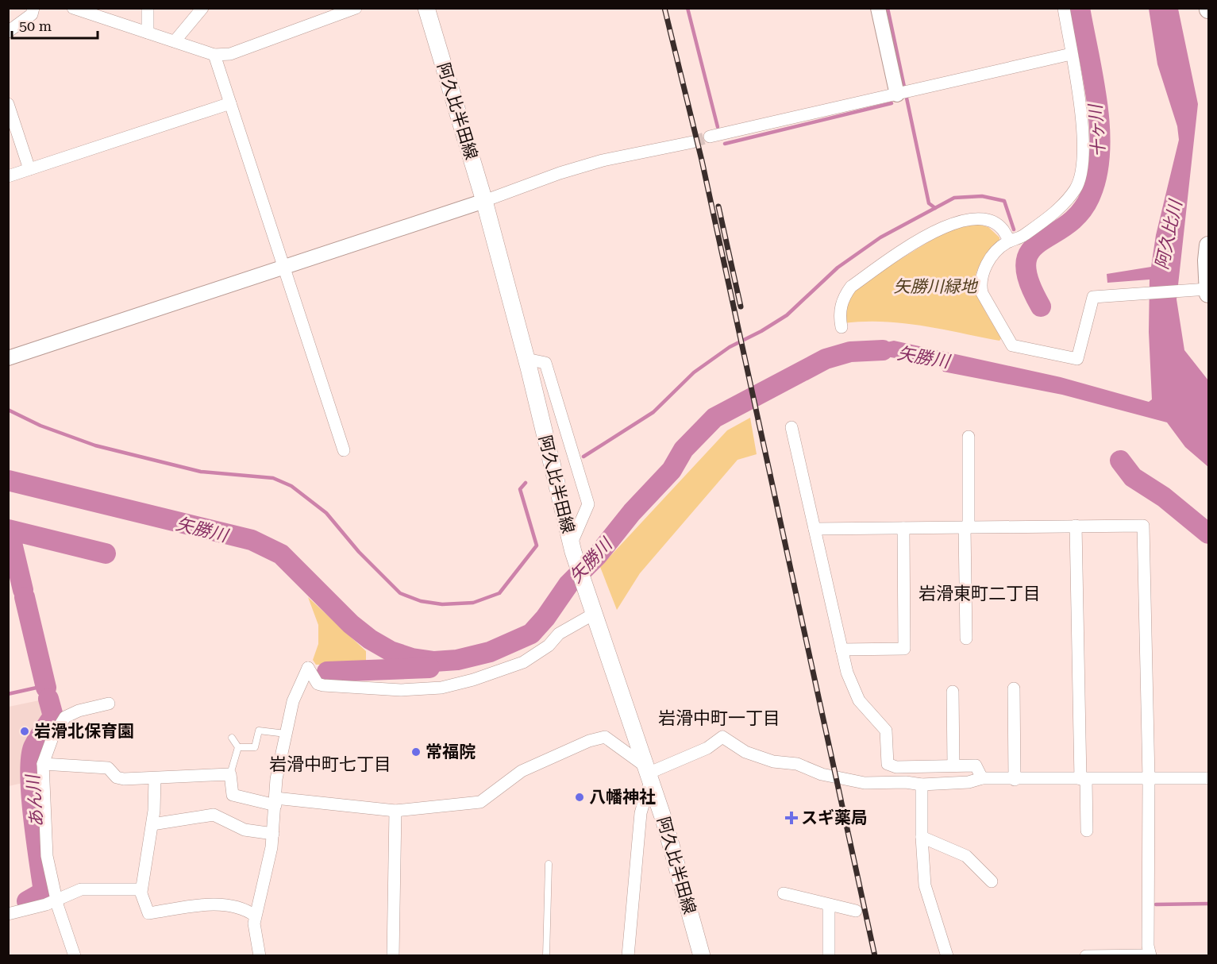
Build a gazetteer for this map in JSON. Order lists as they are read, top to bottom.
{
  "streets": {
    "main road": ["阿久比半田線"]
  },
  "districts": ["岩滑東町二丁目", "岩滑中町一丁目", "岩滑中町七丁目"],
  "water": [
    "十ヶ川",
    "阿久比川",
    "矢勝川",
    "あん川"
  ],
  "parks": ["矢勝川緑地"],
  "places": {
    "other": ["岩滑北保育園", "常福院", "八幡神社"],
    "health": ["スギ薬局"]
  },
  "scale_bar": "50 m"
}
